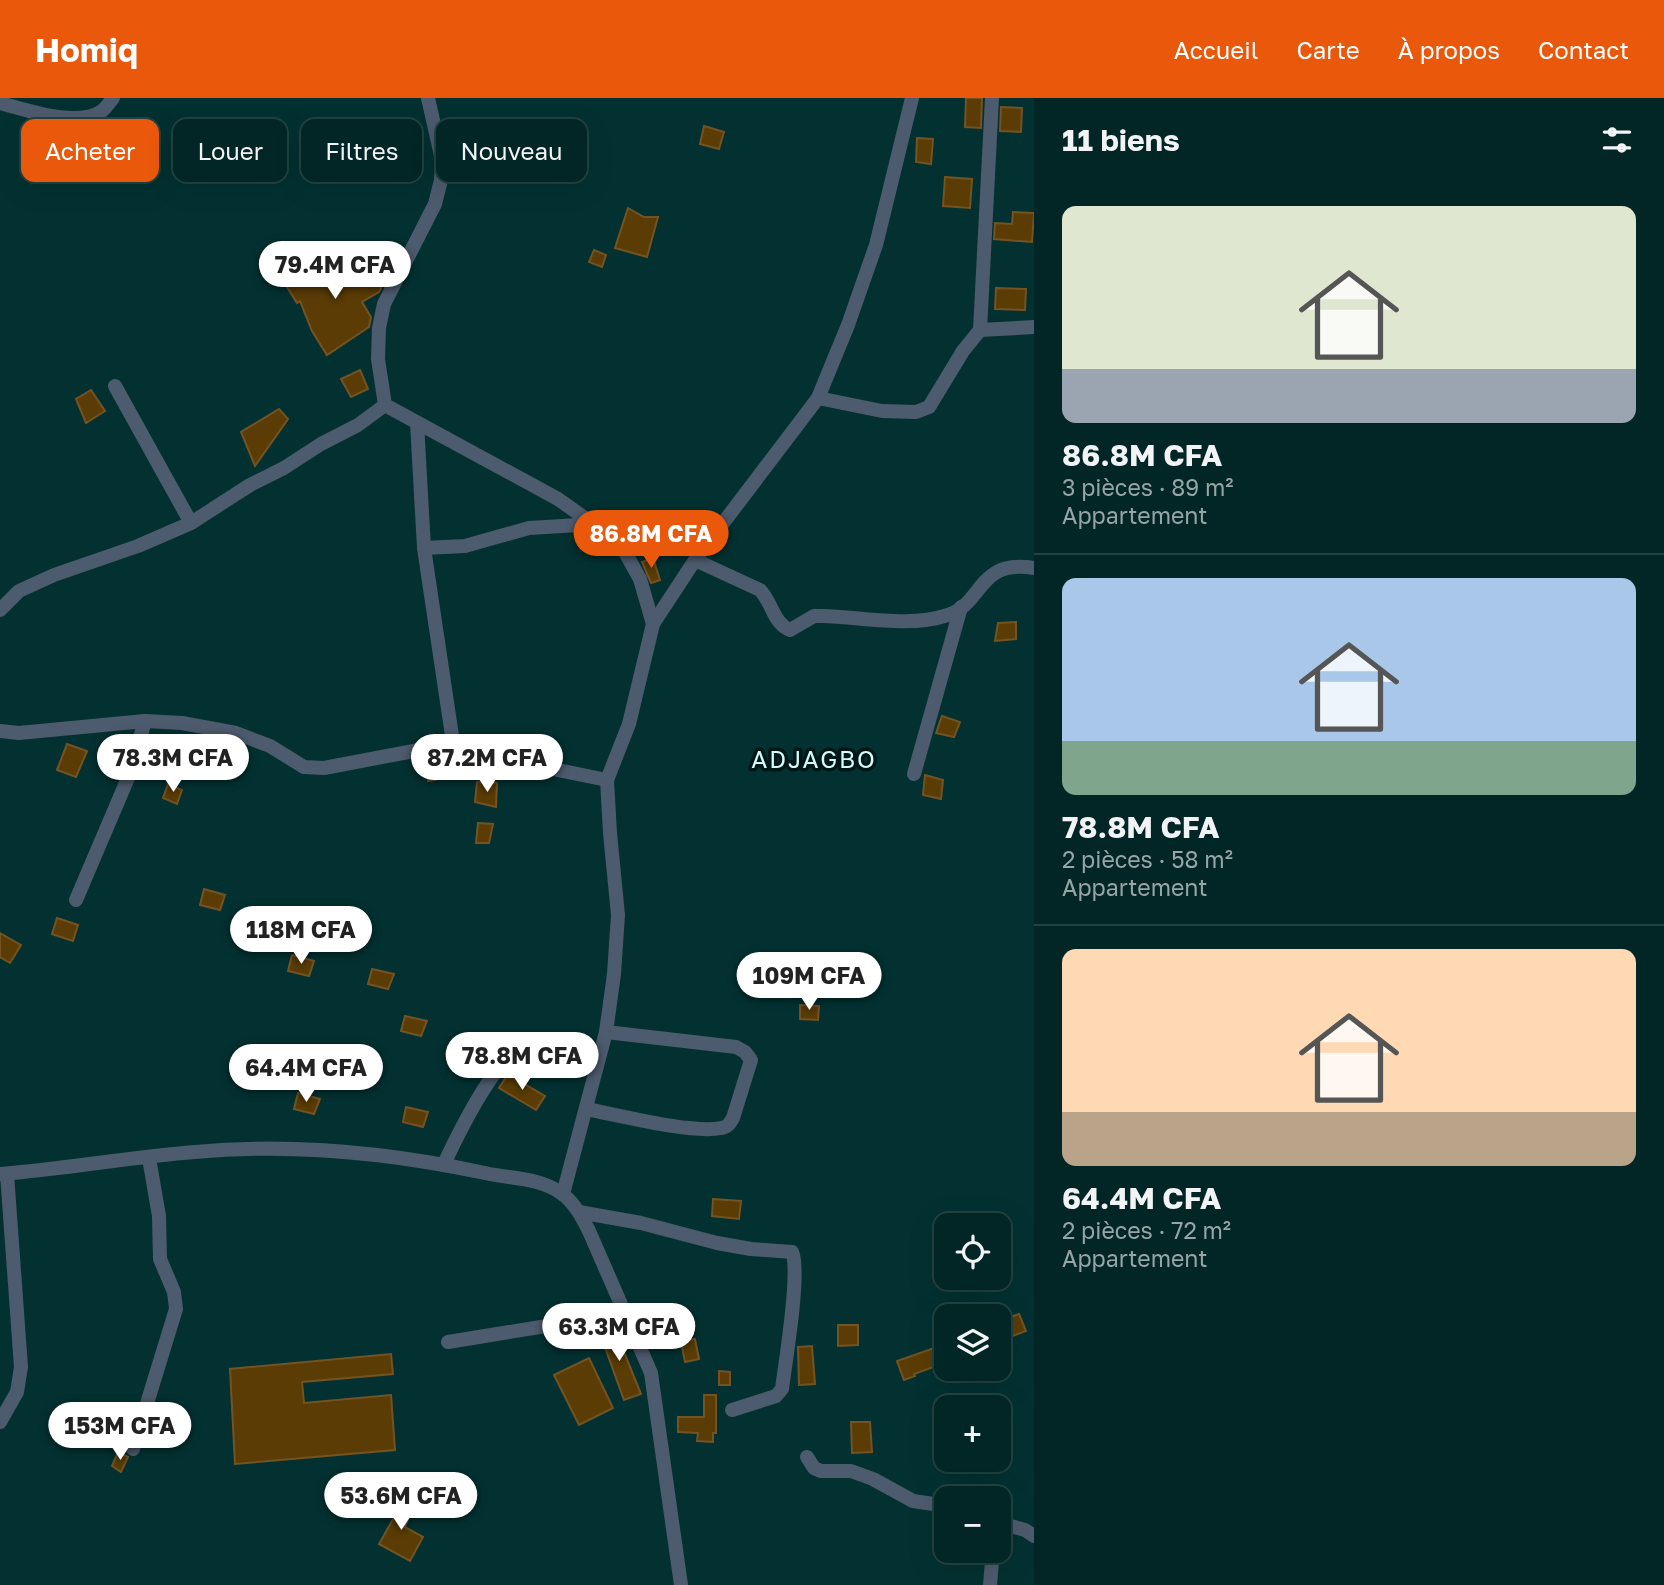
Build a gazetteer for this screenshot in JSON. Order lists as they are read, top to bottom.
{
  "districts": ["ADJAGBO"],
  "page": {
    "header": "Homiq",
    "nav": [
      "Accueil",
      "Carte",
      "À propos",
      "Contact"
    ],
    "heading": "11 biens",
    "chip": [
      "Acheter",
      "Louer",
      "Filtres",
      "Nouveau"
    ],
    "list": [
      {
        "name": "86.8M CFA",
        "note": "3 pièces · 89 m² · Appartement"
      },
      {
        "name": "78.8M CFA",
        "note": "2 pièces · 58 m² · Appartement"
      },
      {
        "name": "64.4M CFA",
        "note": "2 pièces · 72 m² · Appartement"
      }
    ],
    "price": [
      "79.4M CFA",
      "86.8M CFA",
      "78.3M CFA",
      "87.2M CFA",
      "118M CFA",
      "109M CFA",
      "78.8M CFA",
      "64.4M CFA",
      "63.3M CFA",
      "153M CFA",
      "53.6M CFA"
    ],
    "map_buttons": ["+", "−"]
  }
}
